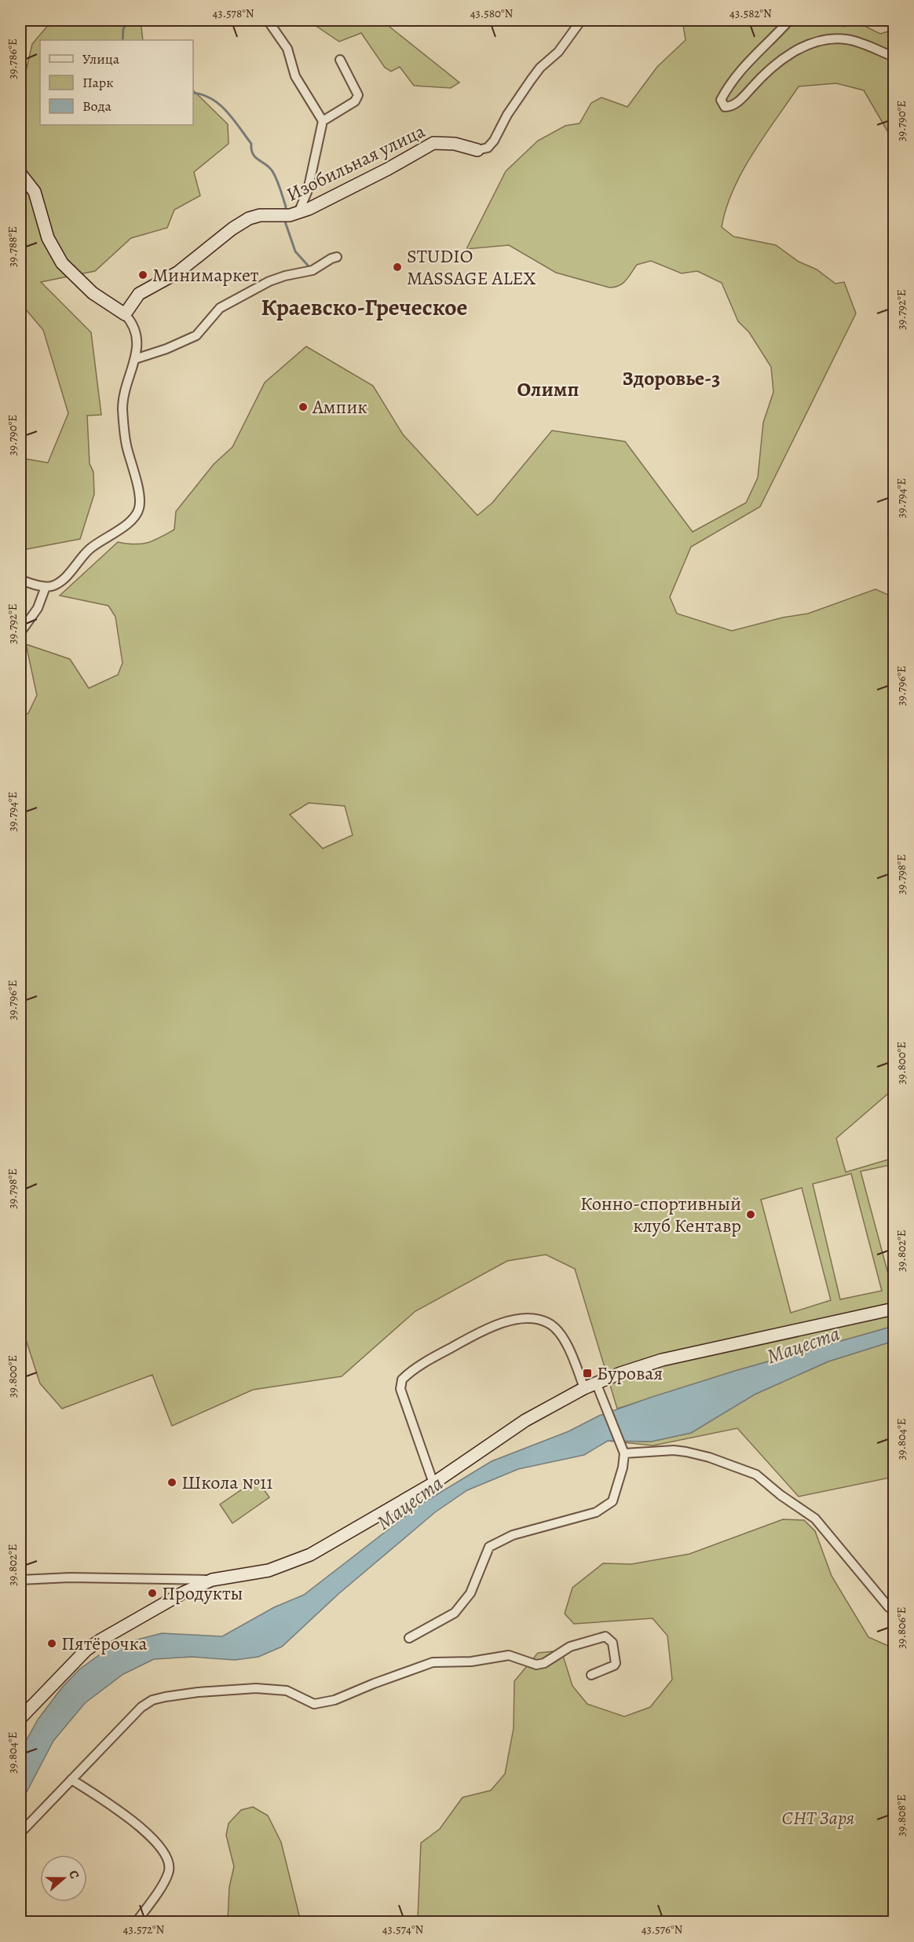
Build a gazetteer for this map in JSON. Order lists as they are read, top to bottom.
{
  "streets": {
    "main road": ["Изобильная улица"]
  },
  "districts": ["Краевско-Греческое", "Здоровье-3", "Олимп"],
  "water": ["Мацеста"],
  "parks": ["СНТ Заря"],
  "places": {
    "other": [
      "STUDIO MASSAGE ALEX",
      "Минимаркет",
      "Ампик",
      "Конно-спортивный клуб Кентавр",
      "Школа №11",
      "Продукты",
      "Пятёрочка"
    ],
    "transit": ["Буровая"]
  },
  "legend": ["Улица", "Парк", "Вода"],
  "north": "right",
  "coordinates": [
    "43.578°N",
    "43.580°N",
    "43.582°N",
    "39.786°E",
    "39.790°E",
    "39.788°E",
    "39.792°E",
    "39.794°E",
    "39.796°E",
    "39.798°E",
    "39.800°E",
    "39.802°E",
    "39.804°E",
    "39.806°E",
    "39.808°E",
    "43.572°N",
    "43.574°N",
    "43.576°N"
  ]
}
